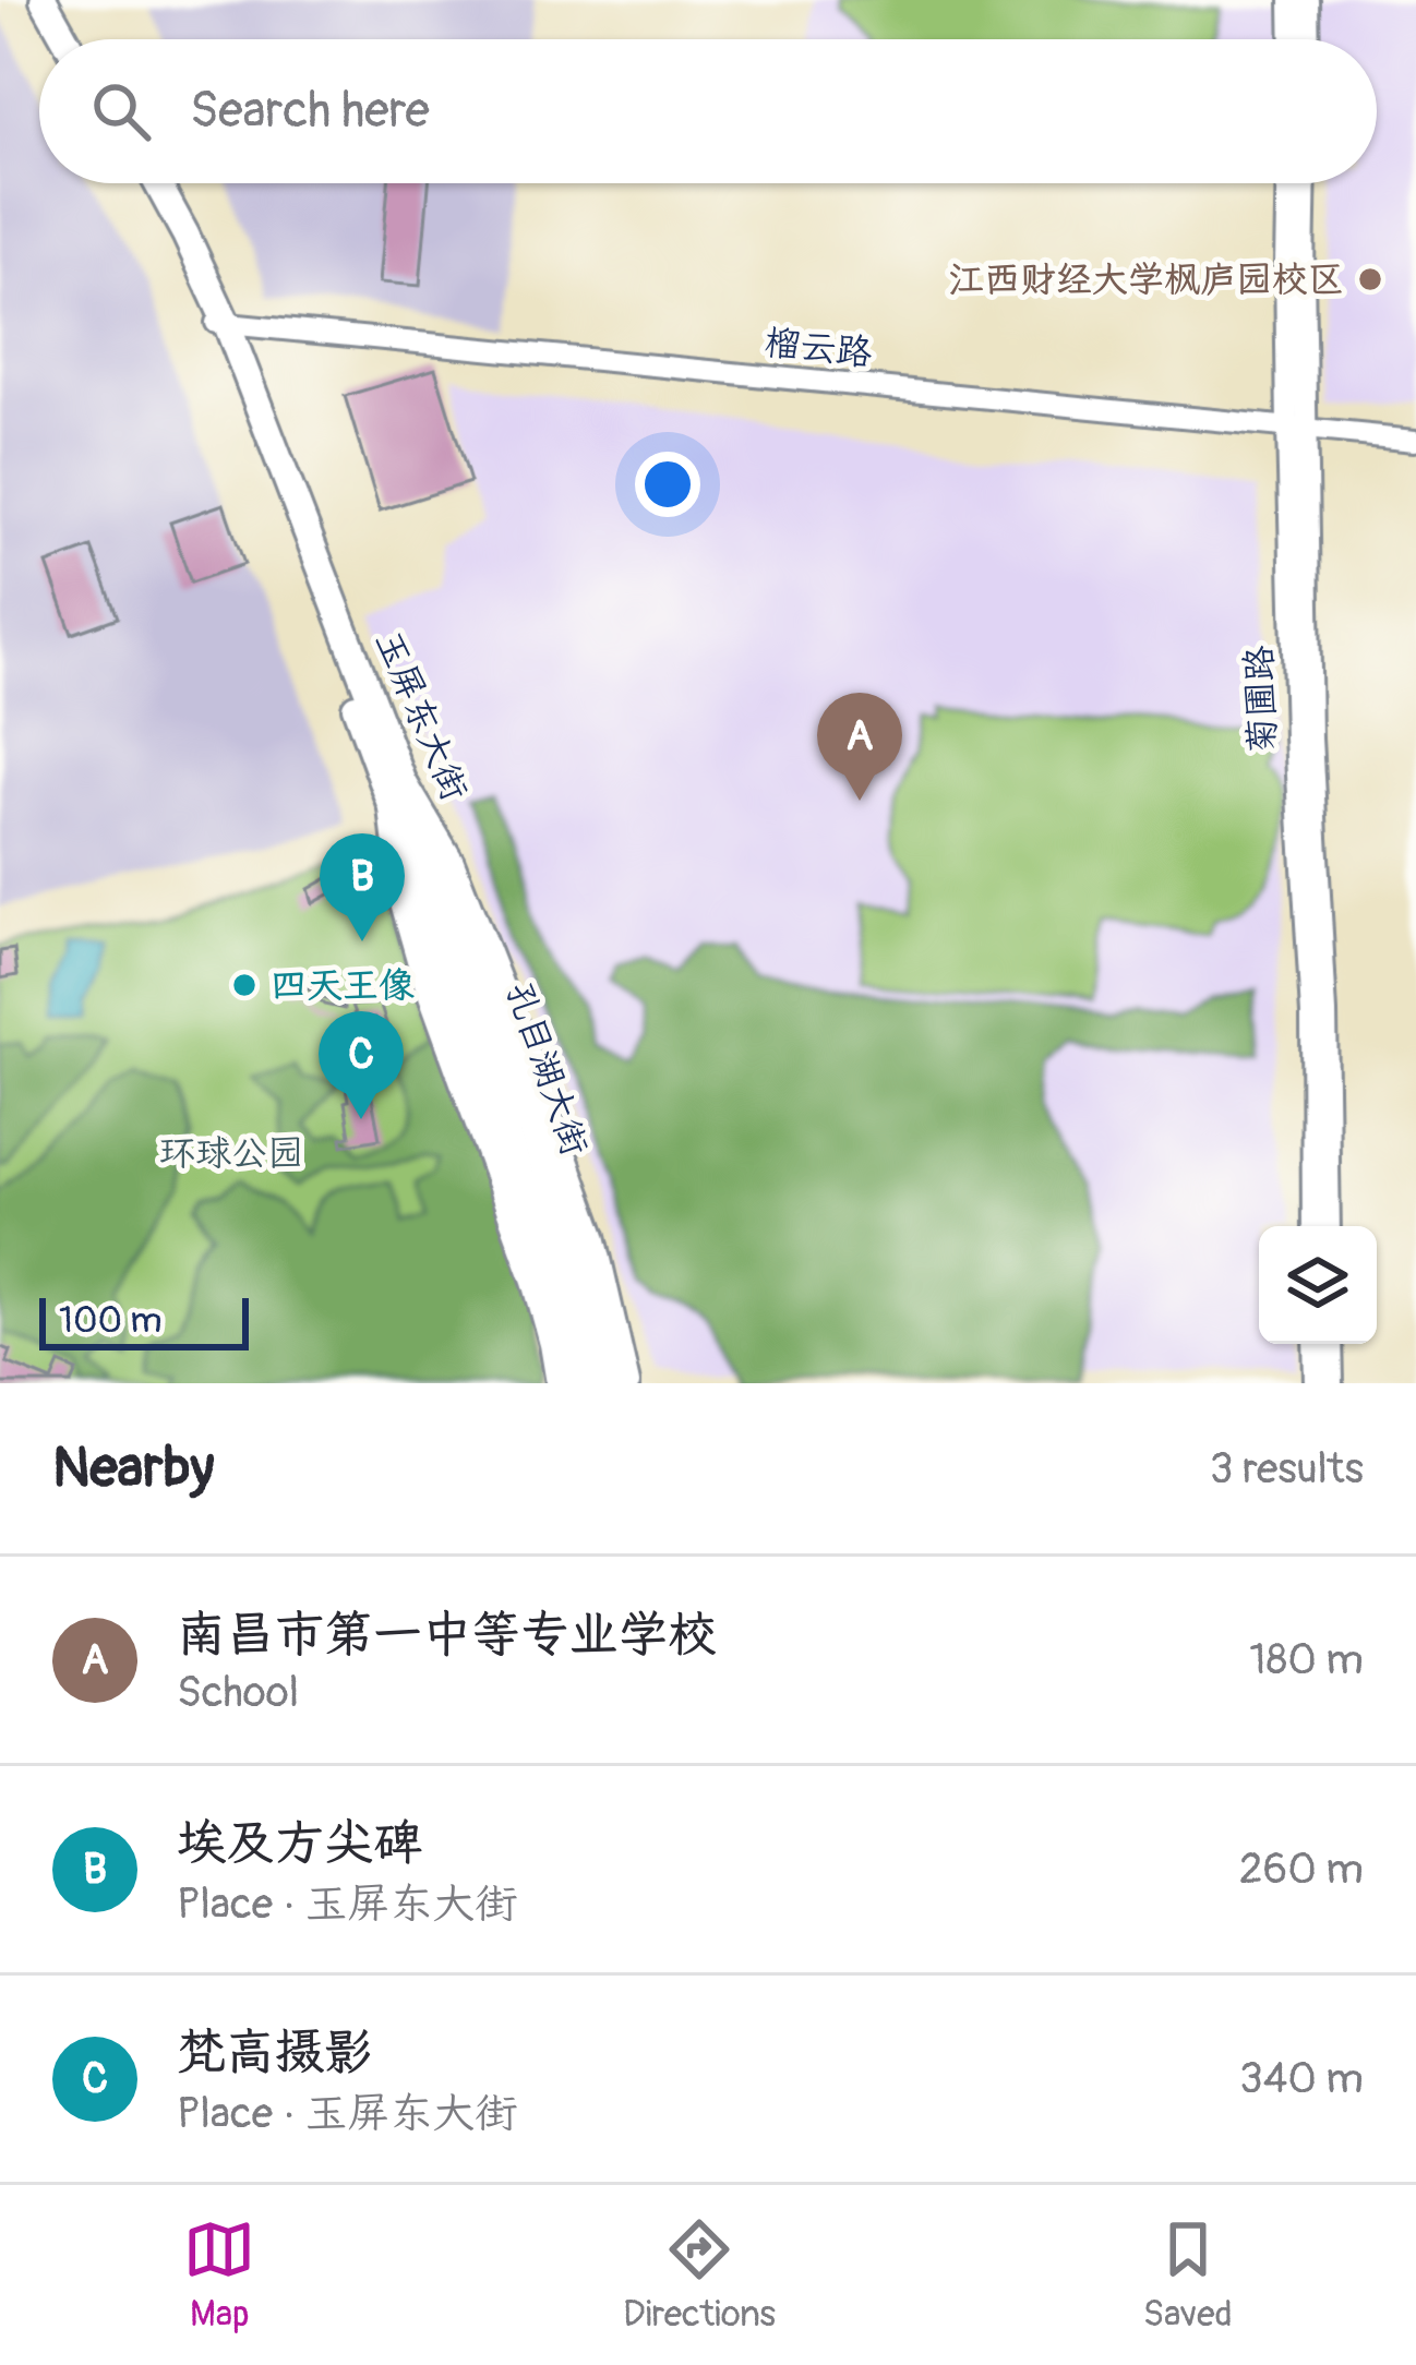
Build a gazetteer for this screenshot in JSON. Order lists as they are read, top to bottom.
{
  "streets": {
    "main road": ["玉屏东大街", "孔目湖大街"],
    "street": ["榴云路", "菊圃路"]
  },
  "crossings": [
    ["榴云路", "菊圃路"],
    ["榴云路", "玉屏东大街"],
    ["玉屏东大街", "孔目湖大街"]
  ],
  "parks": ["环球公园"],
  "places": ["江西财经大学枫庐园校区", "四天王像"],
  "scale_bar": "100 m",
  "page": {
    "search": "Search here",
    "pins": ["A", "B", "C"],
    "scale": "100 m",
    "heading": ["Nearby", "3 results"],
    "list": [
      {
        "mark": "A",
        "name": "南昌市第一中等专业学校",
        "note": "School",
        "value": "180 m"
      },
      {
        "mark": "B",
        "name": "埃及方尖碑",
        "note": "Place · 玉屏东大街",
        "value": "260 m"
      },
      {
        "mark": "C",
        "name": "梵高摄影",
        "note": "Place · 玉屏东大街",
        "value": "340 m"
      }
    ],
    "nav": ["Map", "Directions", "Saved"]
  }
}
